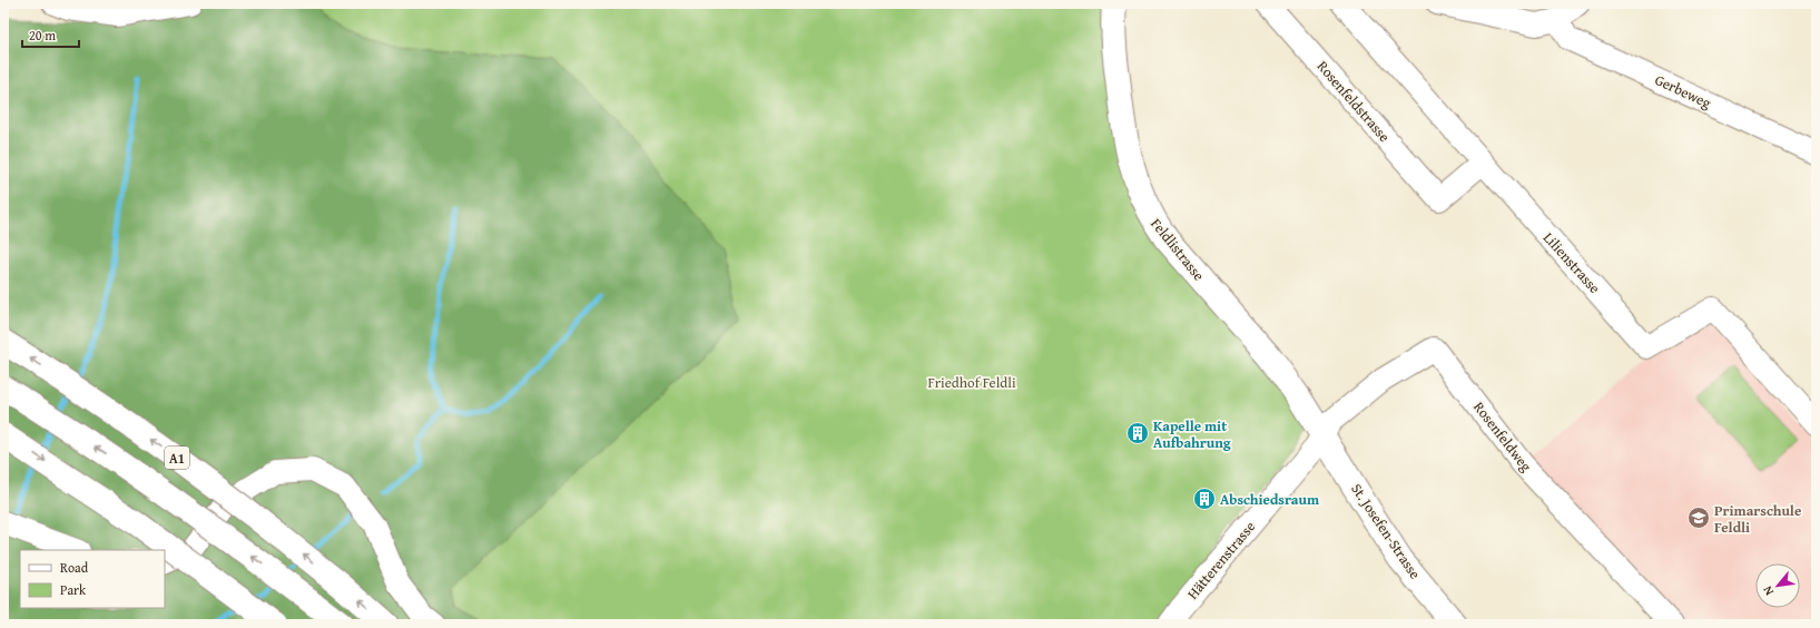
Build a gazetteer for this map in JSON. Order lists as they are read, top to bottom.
{
  "streets": {
    "main road": ["Feldlistrasse", "A1", "St. Josefen-Strasse"],
    "street": [
      "Gerbeweg",
      "Rosenfeldstrasse",
      "Lilienstrasse",
      "Rosenfeldweg",
      "Hätterenstrasse"
    ]
  },
  "crossings": [
    ["Rosenfeldstrasse", "Lilienstrasse"],
    ["Feldlistrasse", "Rosenfeldweg"],
    ["Feldlistrasse", "St. Josefen-Strasse"],
    ["Feldlistrasse", "Hätterenstrasse"],
    ["Rosenfeldweg", "St. Josefen-Strasse"],
    ["Rosenfeldweg", "Hätterenstrasse"],
    ["St. Josefen-Strasse", "Hätterenstrasse"]
  ],
  "parks": ["Friedhof Feldli"],
  "places": {
    "building": ["Kapelle mit Aufbahrung", "Abschiedsraum"],
    "school or university": ["Primarschule Feldli"]
  },
  "legend": ["Road", "Park"],
  "scale_bar": "20 m",
  "north": "bottom left"
}
